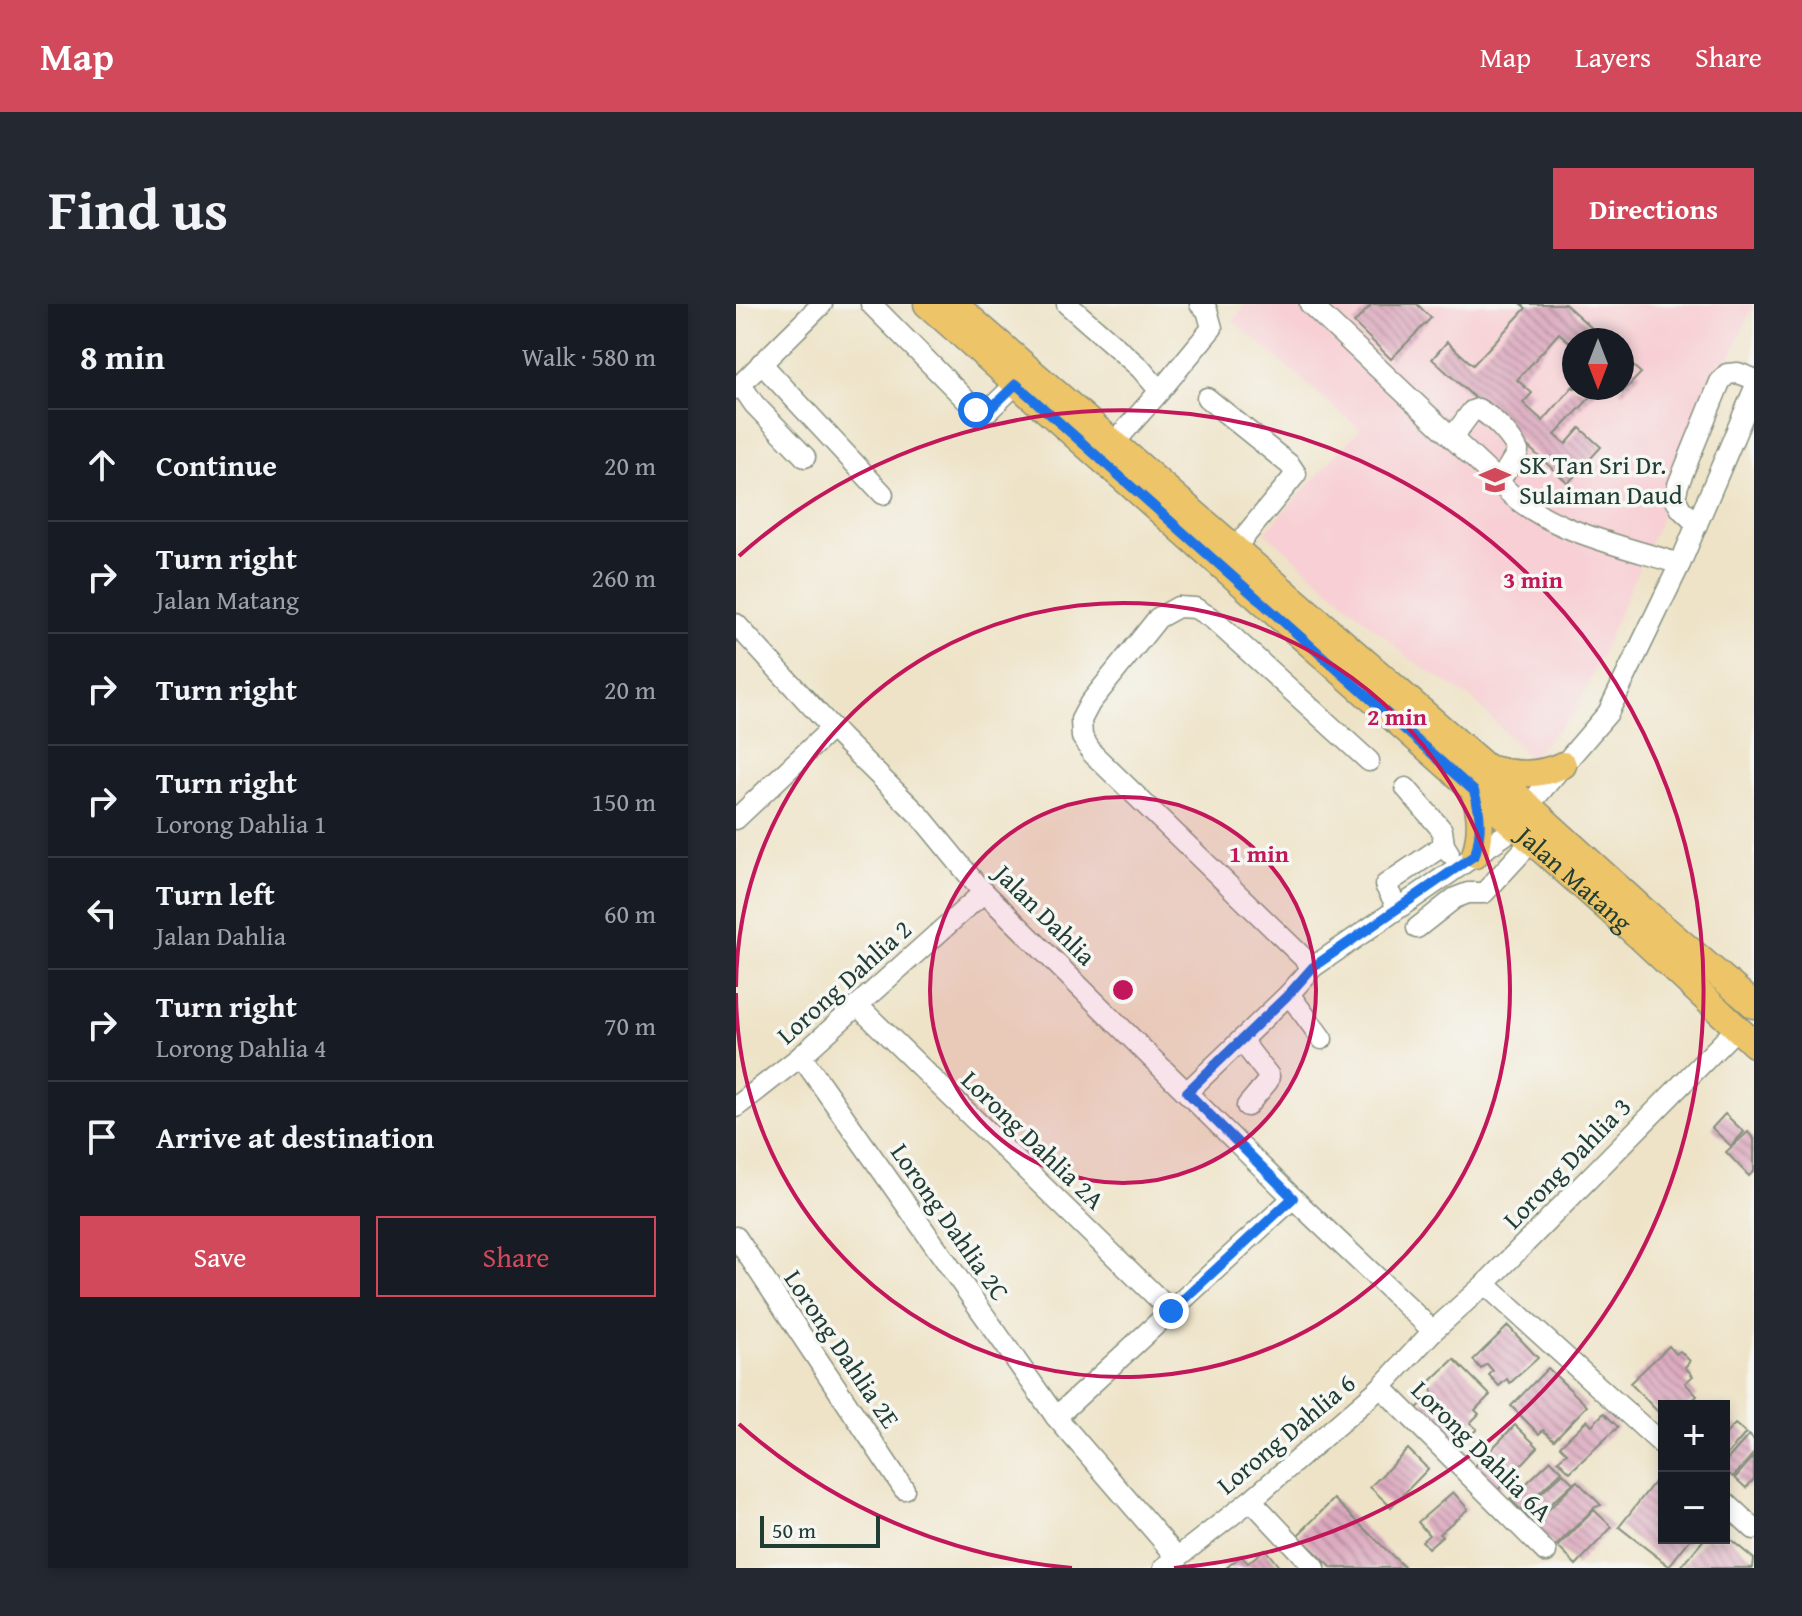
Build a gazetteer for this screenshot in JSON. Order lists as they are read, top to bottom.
{
  "streets": {
    "main road": ["Jalan Matang"],
    "street": [
      "Jalan Dahlia",
      "Lorong Dahlia 2",
      "Lorong Dahlia 2A",
      "Lorong Dahlia 3",
      "Lorong Dahlia 2C",
      "Lorong Dahlia 2E",
      "Lorong Dahlia 6",
      "Lorong Dahlia 6A"
    ]
  },
  "crossings": [
    ["Jalan Matang", "Lorong Dahlia 3"],
    ["Jalan Dahlia", "Lorong Dahlia 2"],
    ["Jalan Dahlia", "Lorong Dahlia 3"],
    ["Jalan Dahlia", "Lorong Dahlia 6"],
    ["Lorong Dahlia 2", "Lorong Dahlia 2A"],
    ["Lorong Dahlia 2", "Lorong Dahlia 2C"],
    ["Lorong Dahlia 3", "Lorong Dahlia 6"],
    ["Lorong Dahlia 2C", "Lorong Dahlia 6"],
    ["Lorong Dahlia 6", "Lorong Dahlia 6A"]
  ],
  "places": {
    "school or university": ["SK Tan Sri Dr. Sulaiman Daud"]
  },
  "scale_bar": "50 m",
  "north": "bottom",
  "page": {
    "header": "Map",
    "nav": ["Map", "Layers", "Share"],
    "title": "Find us",
    "buttons": [
      "Directions",
      ["Save", "Share"]
    ],
    "heading": ["8 min", "Walk · 580 m"],
    "list": [
      ["Continue", "20 m"],
      ["Turn right", "Jalan Matang", "260 m"],
      ["Turn right", "20 m"],
      ["Turn right", "Lorong Dahlia 1", "150 m"],
      ["Turn left", "Jalan Dahlia", "60 m"],
      ["Turn right", "Lorong Dahlia 4", "70 m"],
      "Arrive at destination"
    ],
    "map_buttons": ["+", "−"],
    "scale": "50 m"
  },
  "rings": ["3 min", "2 min", "1 min"]
}
